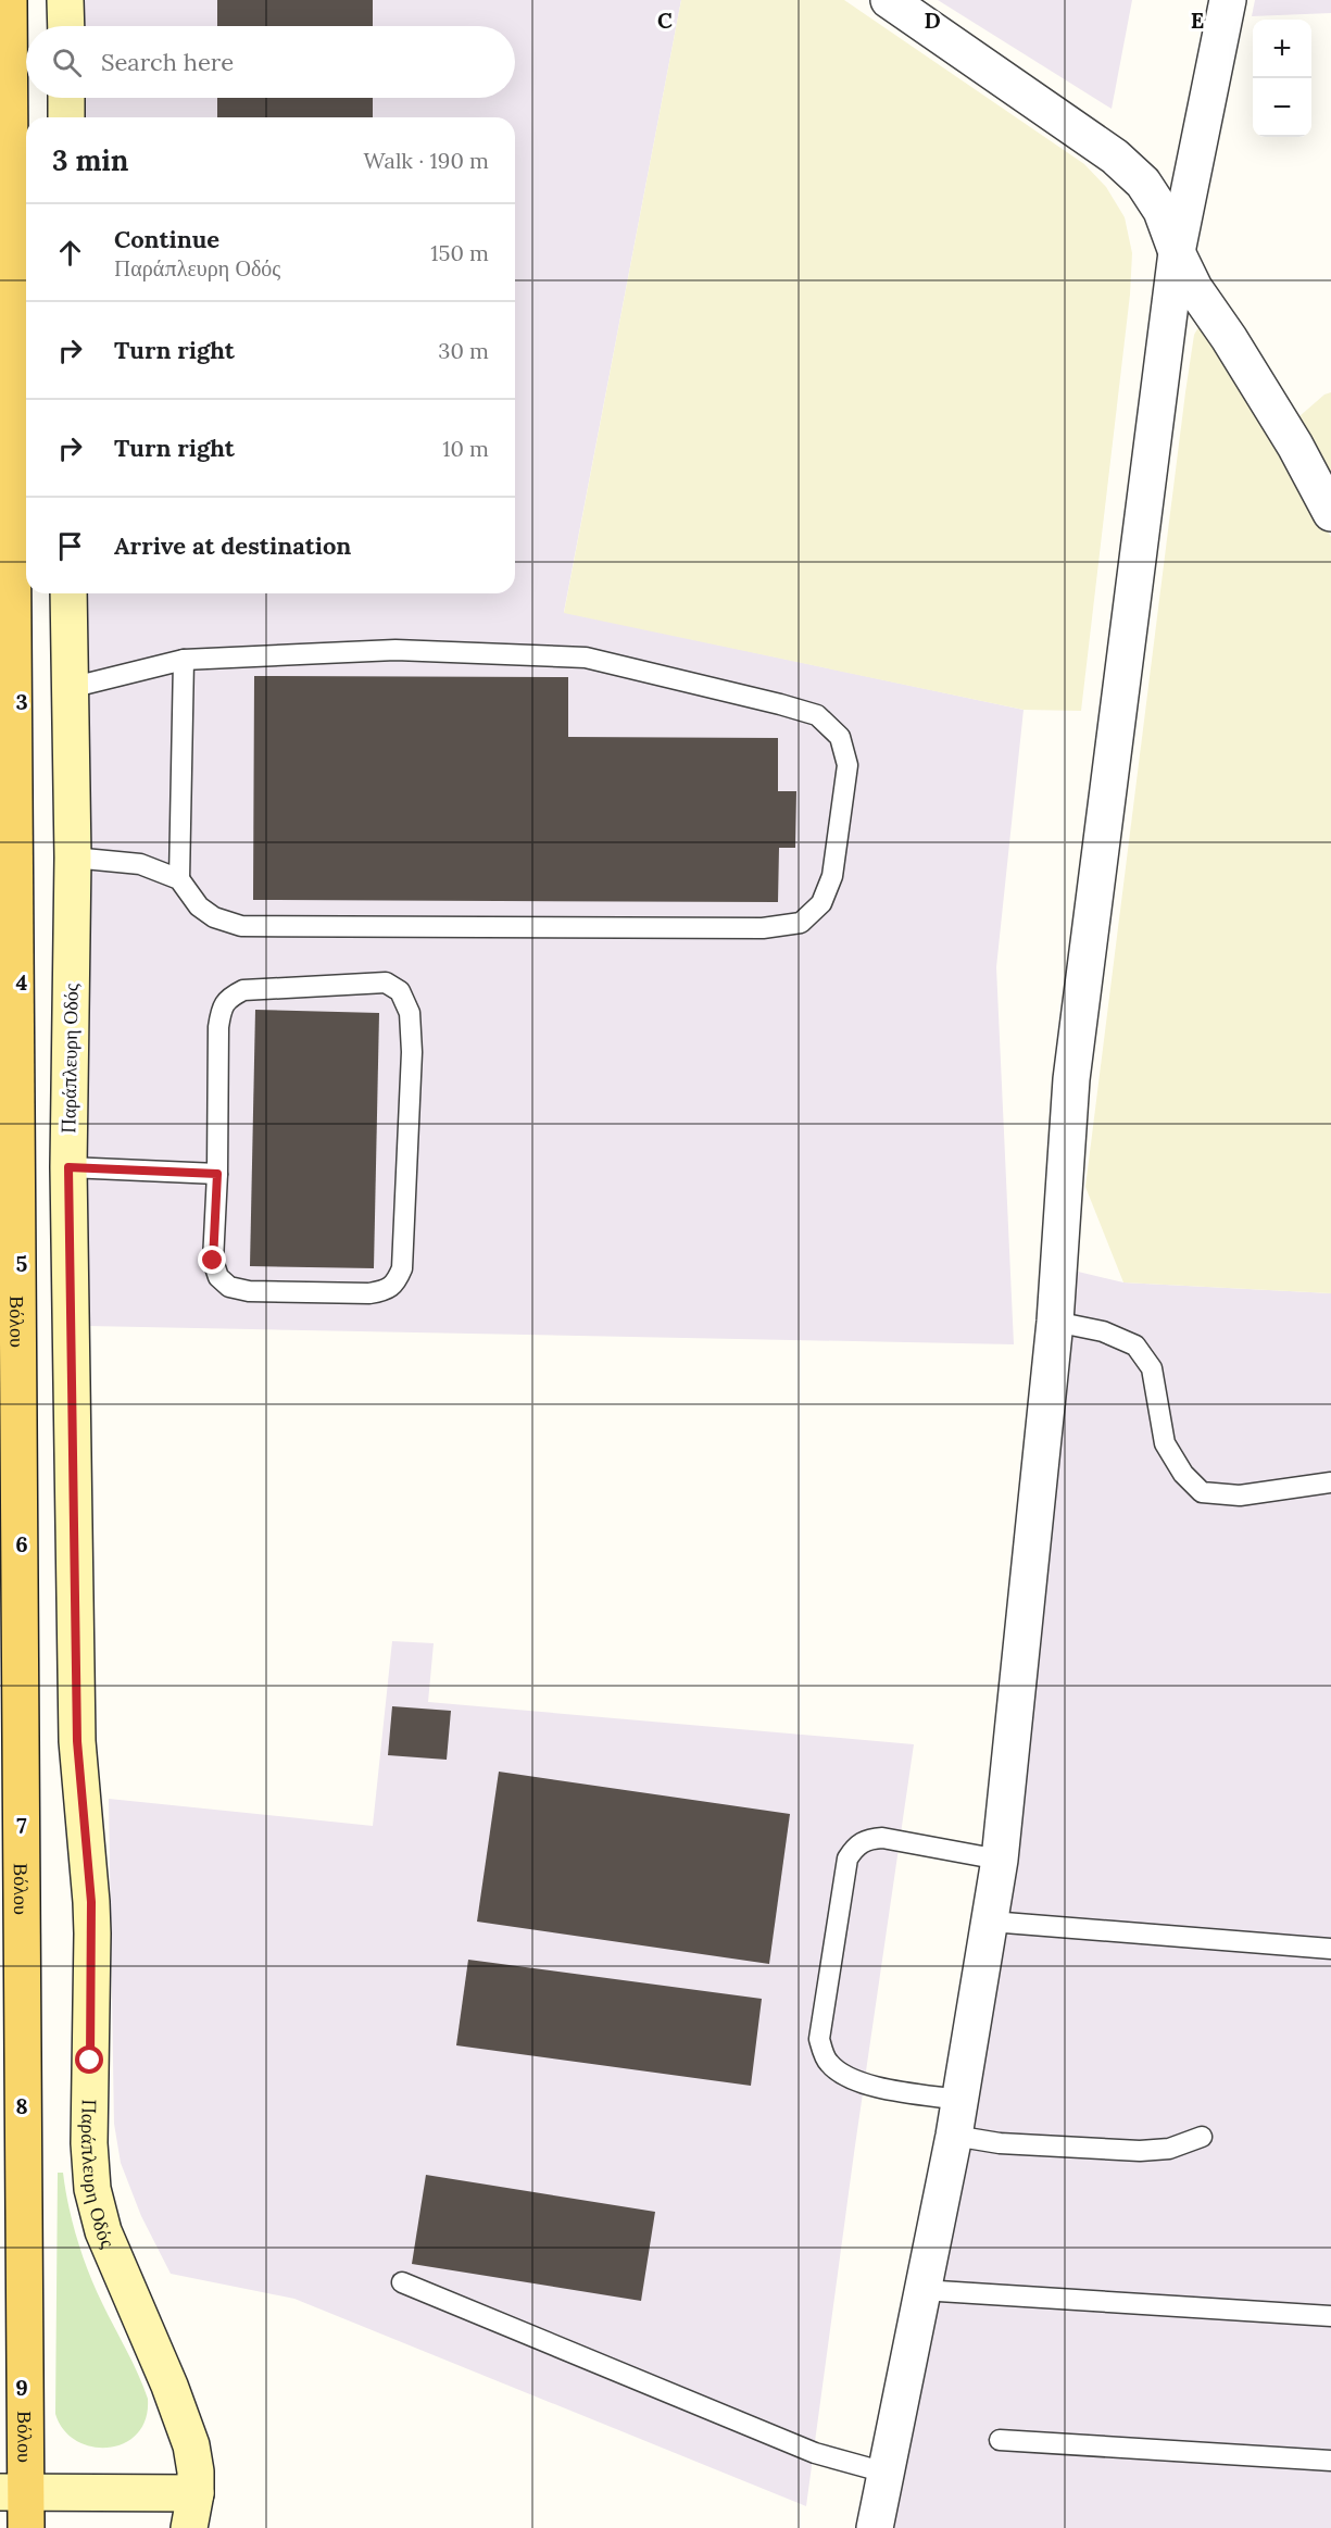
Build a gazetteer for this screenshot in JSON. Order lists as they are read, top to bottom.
{
  "streets": {
    "main road": ["Βόλου"],
    "street": ["Παράπλευρη Οδός"]
  },
  "page": {
    "map_buttons": ["+", "−"],
    "search": "Search here",
    "heading": ["3 min", "Walk · 190 m"],
    "list": [
      ["Continue", "Παράπλευρη Οδός", "150 m"],
      ["Turn right", "30 m"],
      ["Turn right", "10 m"],
      "Arrive at destination"
    ]
  },
  "grid": {
    "columns": ["C", "D", "E"],
    "rows": [
      "3",
      "4",
      "5",
      "6",
      "7",
      "8",
      "9"
    ]
  }
}
